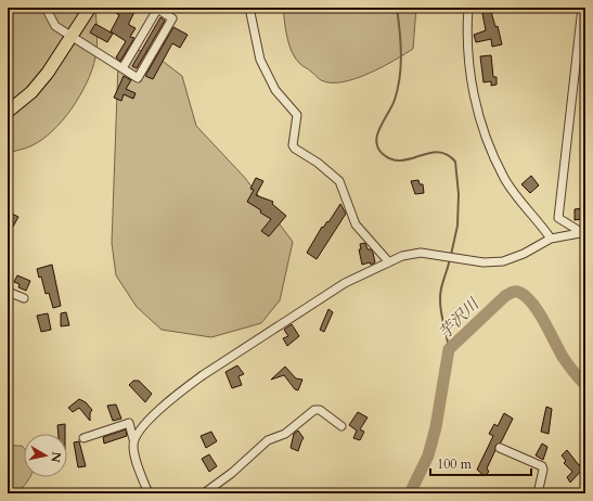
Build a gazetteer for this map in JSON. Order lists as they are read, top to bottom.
{
  "water": ["芋沢川"],
  "scale_bar": "100 m",
  "north": "right"
}
